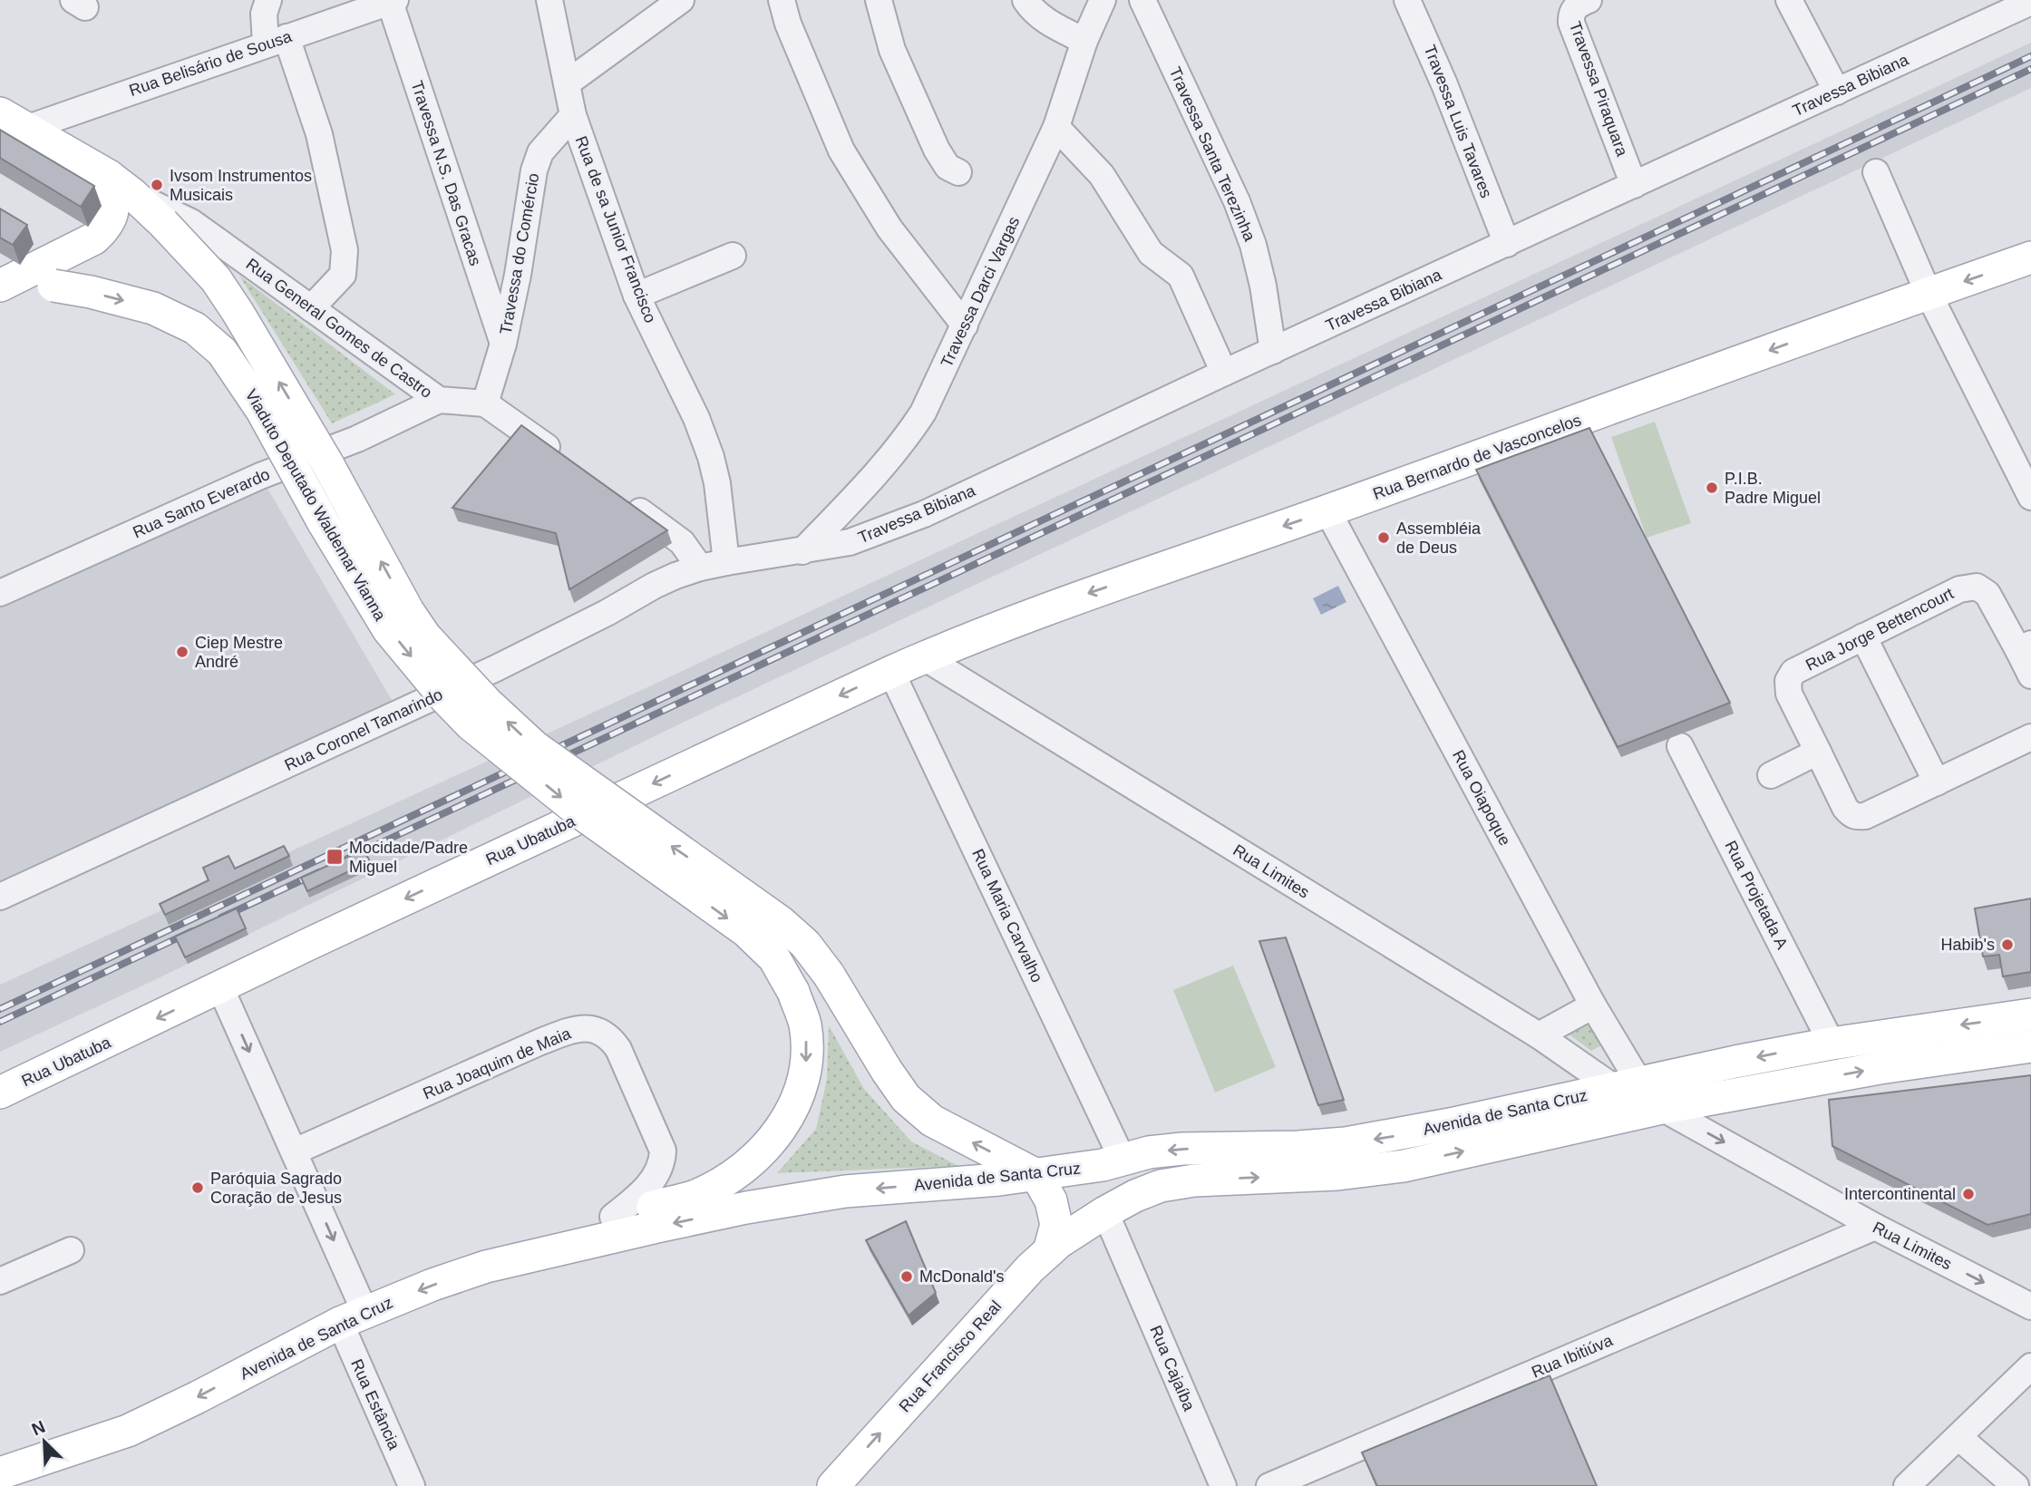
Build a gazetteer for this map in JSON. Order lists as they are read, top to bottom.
{
  "streets": {
    "main road": [
      "Rua General Gomes de Castro",
      "Rua Bernardo de Vasconcelos",
      "Viaduto Deputado Waldemar Vianna",
      "Rua Ubatuba",
      "Avenida de Santa Cruz",
      "Rua Francisco Real"
    ],
    "street": [
      "Rua Belisário de Sousa",
      "Travessa Bibiana",
      "Travessa Piraquara",
      "Travessa Luis Tavares",
      "Travessa Santa Terezinha",
      "Travessa N.S. Das Gracas",
      "Rua de sa Junior Francisco",
      "Travessa do Comércio",
      "Travessa Darci Vargas",
      "Rua Santo Everardo",
      "Rua Jorge Bettencourt",
      "Rua Coronel Tamarindo",
      "Rua Oiapoque",
      "Rua Limites",
      "Rua Projetada A",
      "Rua Maria Carvalho",
      "Rua Joaquim de Maia",
      "Rua Ibitiúva",
      "Rua Cajaíba",
      "Rua Estância"
    ]
  },
  "crossings": [
    ["Rua Belisário de Sousa", "Travessa N.S. Das Gracas"],
    ["Rua Belisário de Sousa", "Rua General Gomes de Castro"],
    ["Travessa Bibiana", "Travessa Piraquara"],
    ["Travessa Bibiana", "Travessa Luis Tavares"],
    ["Travessa Bibiana", "Travessa Santa Terezinha"],
    ["Travessa Bibiana", "Rua de sa Junior Francisco"],
    ["Travessa Bibiana", "Travessa Darci Vargas"],
    ["Travessa Bibiana", "Rua Coronel Tamarindo"],
    ["Travessa N.S. Das Gracas", "Travessa do Comércio"],
    ["Rua de sa Junior Francisco", "Travessa do Comércio"],
    ["Rua de sa Junior Francisco", "Rua Coronel Tamarindo"],
    ["Travessa do Comércio", "Rua General Gomes de Castro"],
    ["Rua General Gomes de Castro", "Rua Santo Everardo"],
    ["Rua General Gomes de Castro", "Viaduto Deputado Waldemar Vianna"],
    ["Rua Bernardo de Vasconcelos", "Rua Oiapoque"],
    ["Rua Bernardo de Vasconcelos", "Rua Ubatuba"],
    ["Rua Bernardo de Vasconcelos", "Rua Limites"],
    ["Viaduto Deputado Waldemar Vianna", "Rua Joaquim de Maia"],
    ["Viaduto Deputado Waldemar Vianna", "Avenida de Santa Cruz"],
    ["Rua Oiapoque", "Rua Limites"],
    ["Rua Oiapoque", "Avenida de Santa Cruz"],
    ["Rua Ubatuba", "Rua Limites"],
    ["Rua Ubatuba", "Rua Maria Carvalho"],
    ["Rua Ubatuba", "Rua Estância"],
    ["Rua Limites", "Avenida de Santa Cruz"],
    ["Rua Limites", "Rua Ibitiúva"],
    ["Rua Projetada A", "Avenida de Santa Cruz"],
    ["Rua Maria Carvalho", "Avenida de Santa Cruz"],
    ["Rua Joaquim de Maia", "Rua Estância"],
    ["Avenida de Santa Cruz", "Rua Francisco Real"],
    ["Avenida de Santa Cruz", "Rua Cajaíba"],
    ["Avenida de Santa Cruz", "Rua Estância"],
    ["Rua Francisco Real", "Rua Cajaíba"]
  ],
  "one_way": [
    "Rua Bernardo de Vasconcelos",
    "Rua Ubatuba",
    "Rua Francisco Real",
    "Rua Estância"
  ],
  "places": {
    "other": [
      "Ivsom Instrumentos Musicais",
      "P.I.B. Padre Miguel",
      "Assembléia de Deus",
      "Ciep Mestre André",
      "Habib's",
      "Paróquia Sagrado Coração de Jesus",
      "Intercontinental",
      "McDonald's"
    ],
    "transit": ["Mocidade/Padre Miguel"]
  },
  "north": "top left"
}
